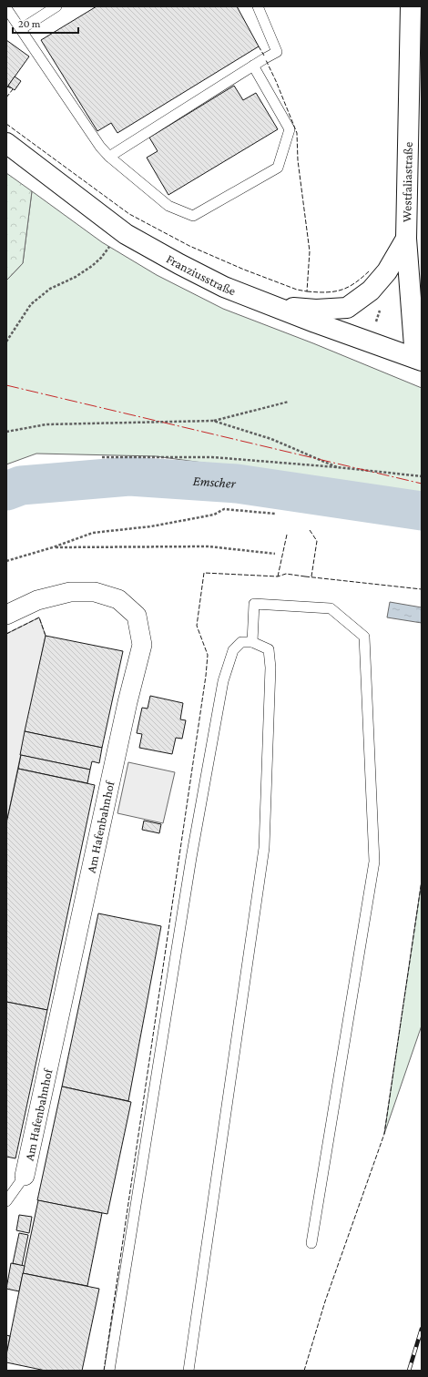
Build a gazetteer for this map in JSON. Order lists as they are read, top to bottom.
{
  "streets": {
    "street": ["Westfaliastraße", "Franziusstraße", "Am Hafenbahnhof"]
  },
  "crossings": [
    ["Westfaliastraße", "Franziusstraße"]
  ],
  "water": ["Emscher"],
  "scale_bar": "20 m"
}
